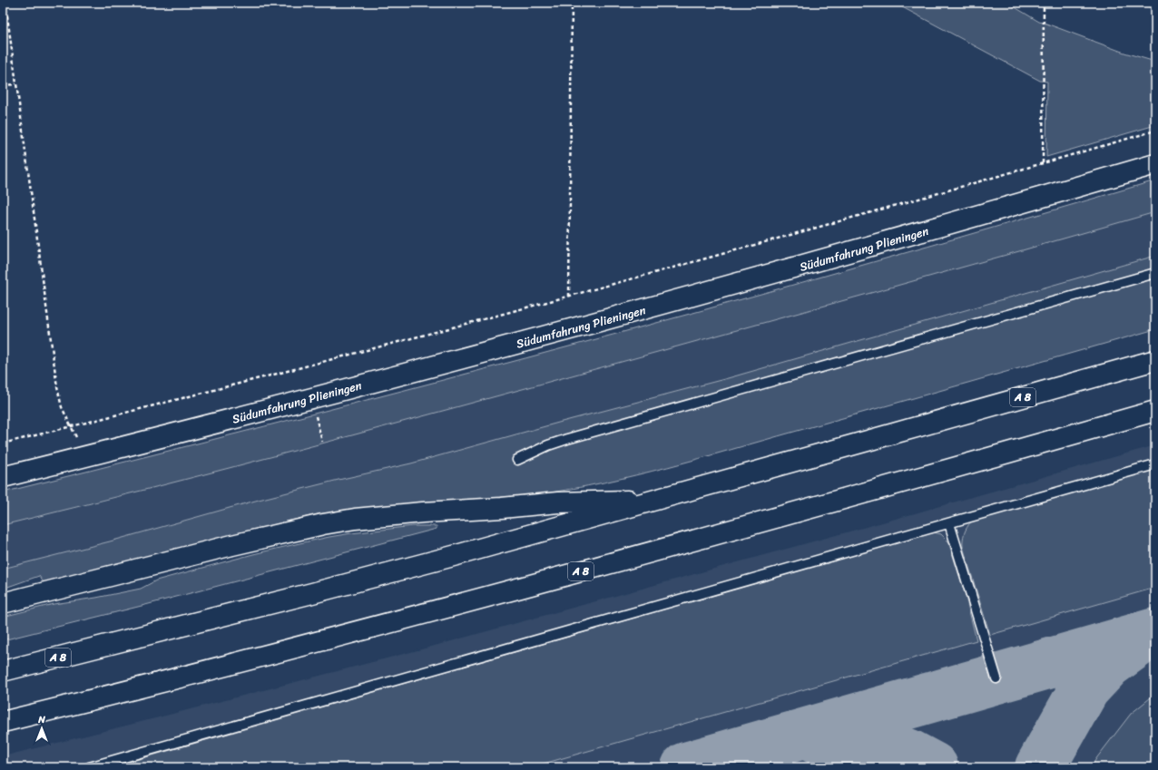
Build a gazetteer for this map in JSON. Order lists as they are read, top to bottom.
{
  "streets": {
    "main road": ["Südumfahrung Plieningen", "A 8"]
  },
  "north": "top"
}
